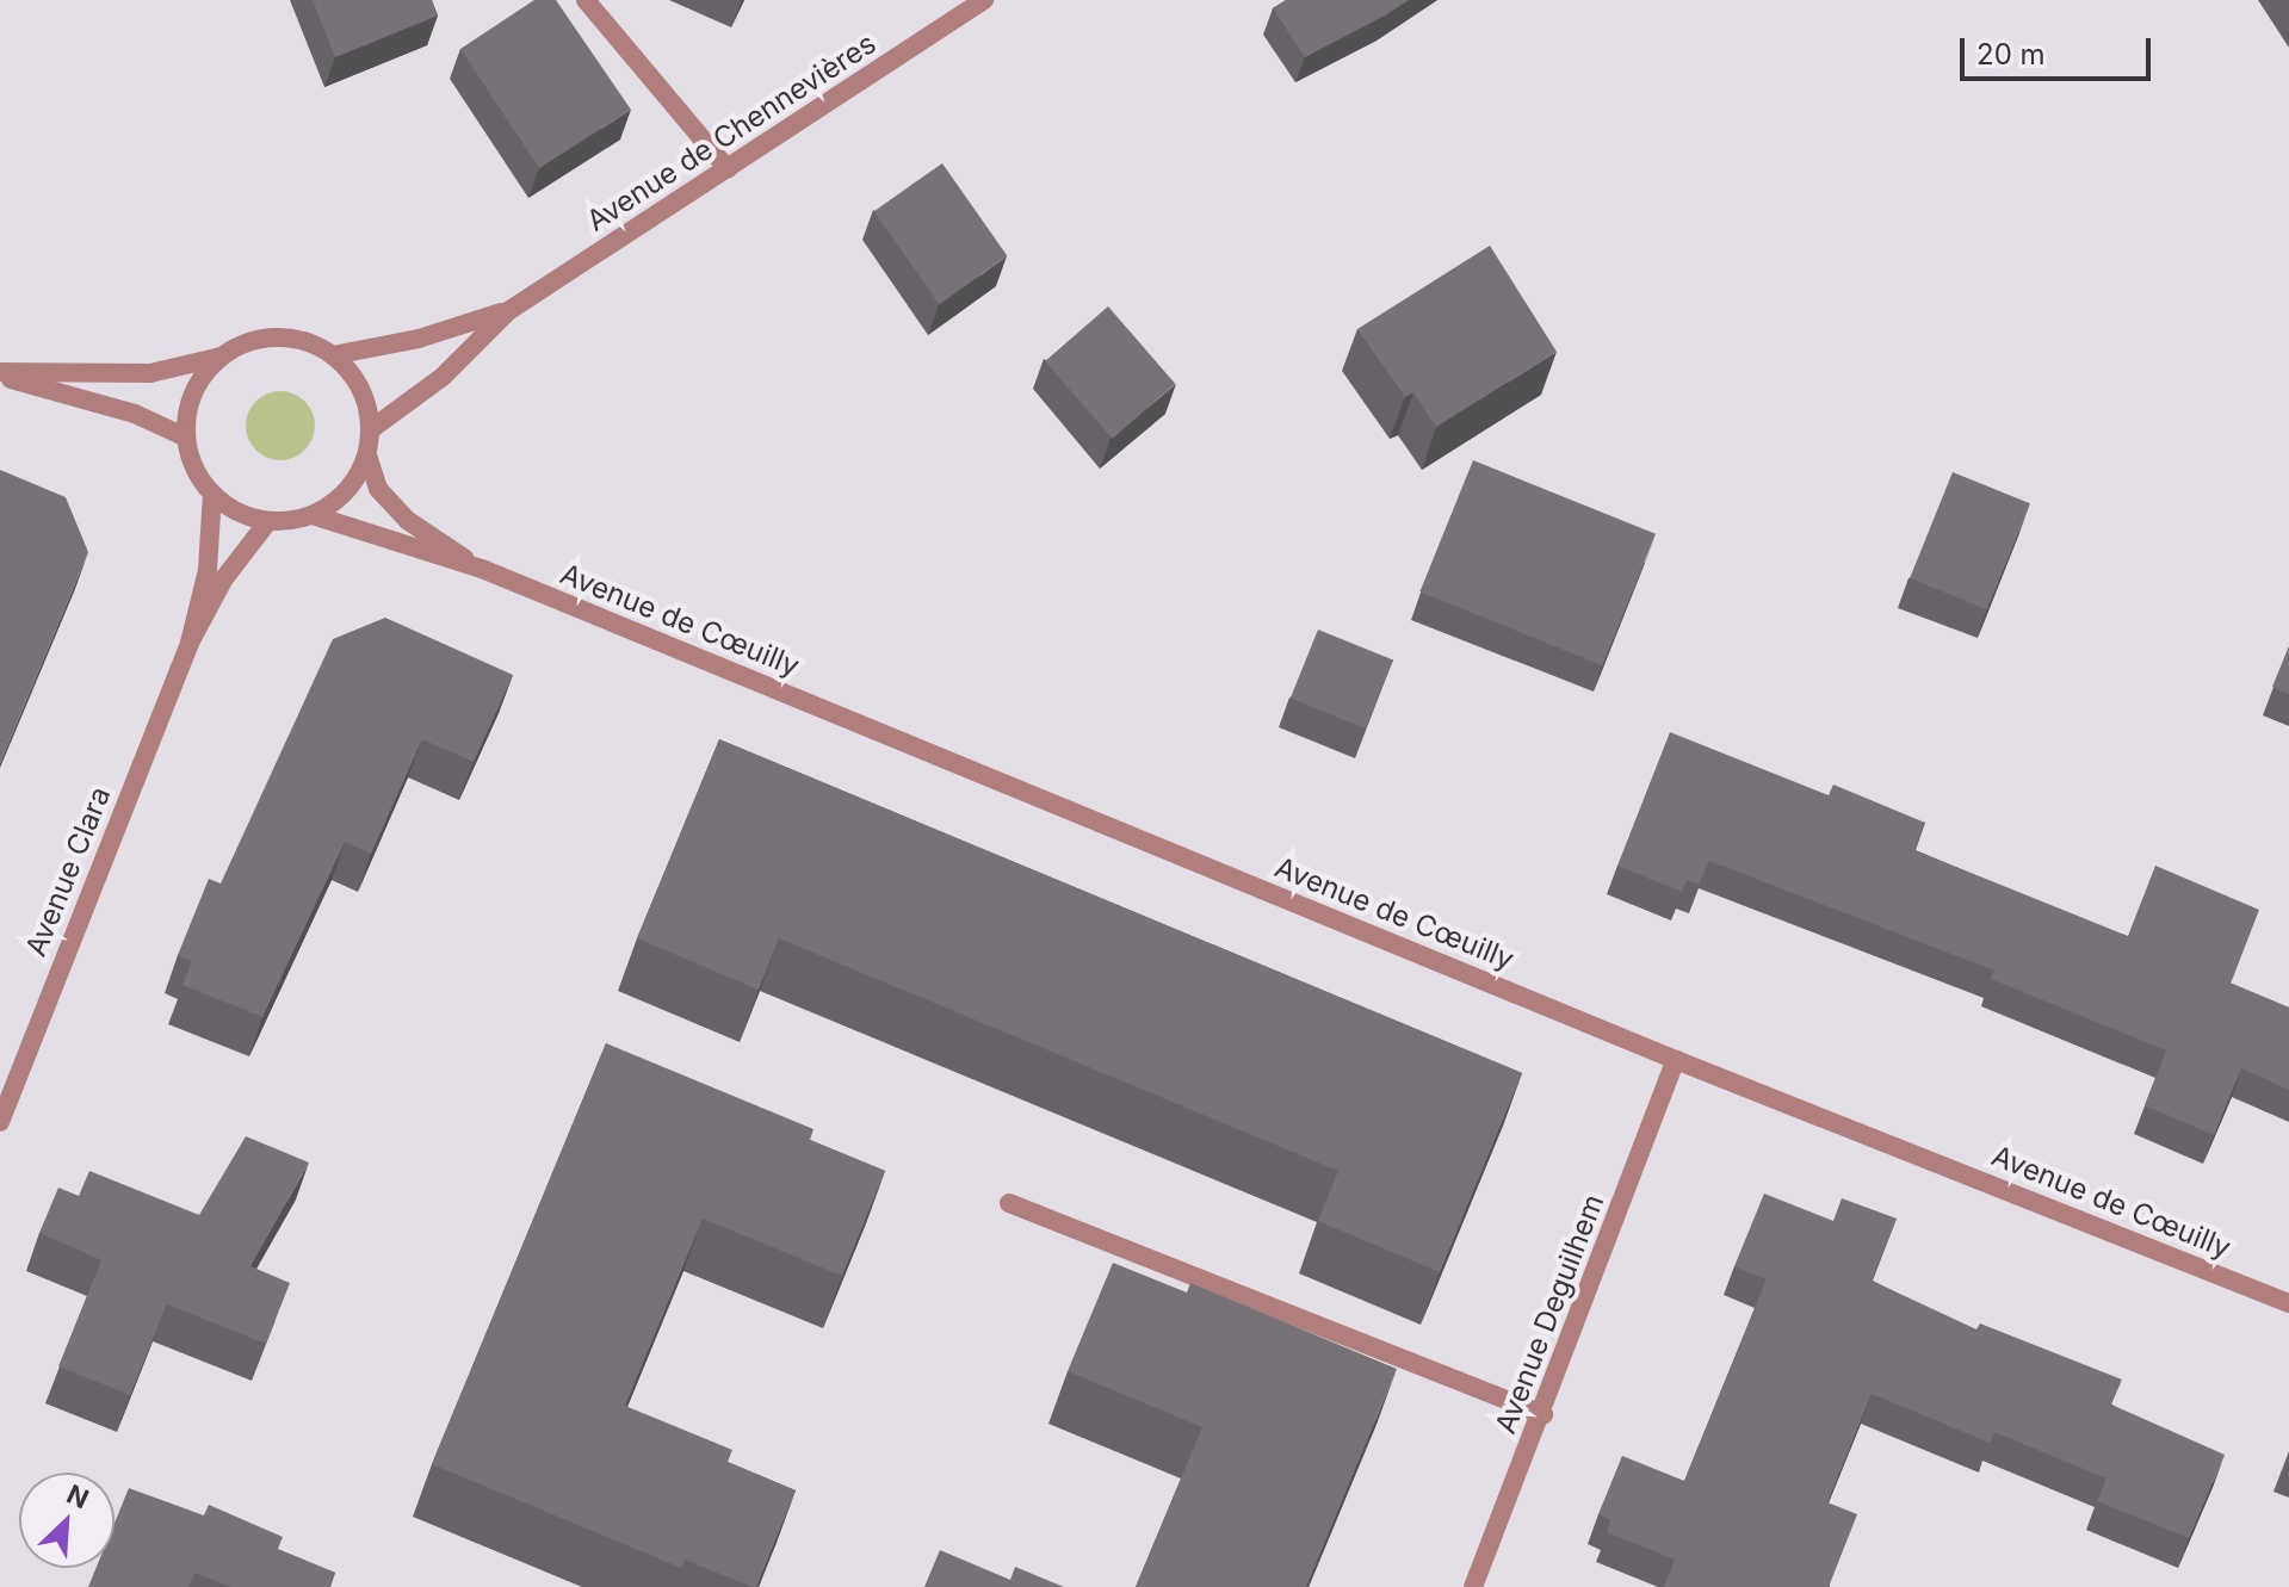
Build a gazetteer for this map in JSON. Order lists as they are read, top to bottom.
{
  "streets": {
    "street": [
      "Avenue de Chennevières",
      "Avenue de Cœuilly",
      "Avenue Clara",
      "Avenue Deguilhem"
    ]
  },
  "crossings": [
    ["Avenue de Chennevières", "Avenue de Cœuilly"],
    ["Avenue de Chennevières", "Avenue Clara"],
    ["Avenue de Cœuilly", "Avenue Clara"],
    ["Avenue de Cœuilly", "Avenue Deguilhem"]
  ],
  "scale_bar": "20 m",
  "north": "top right"
}
